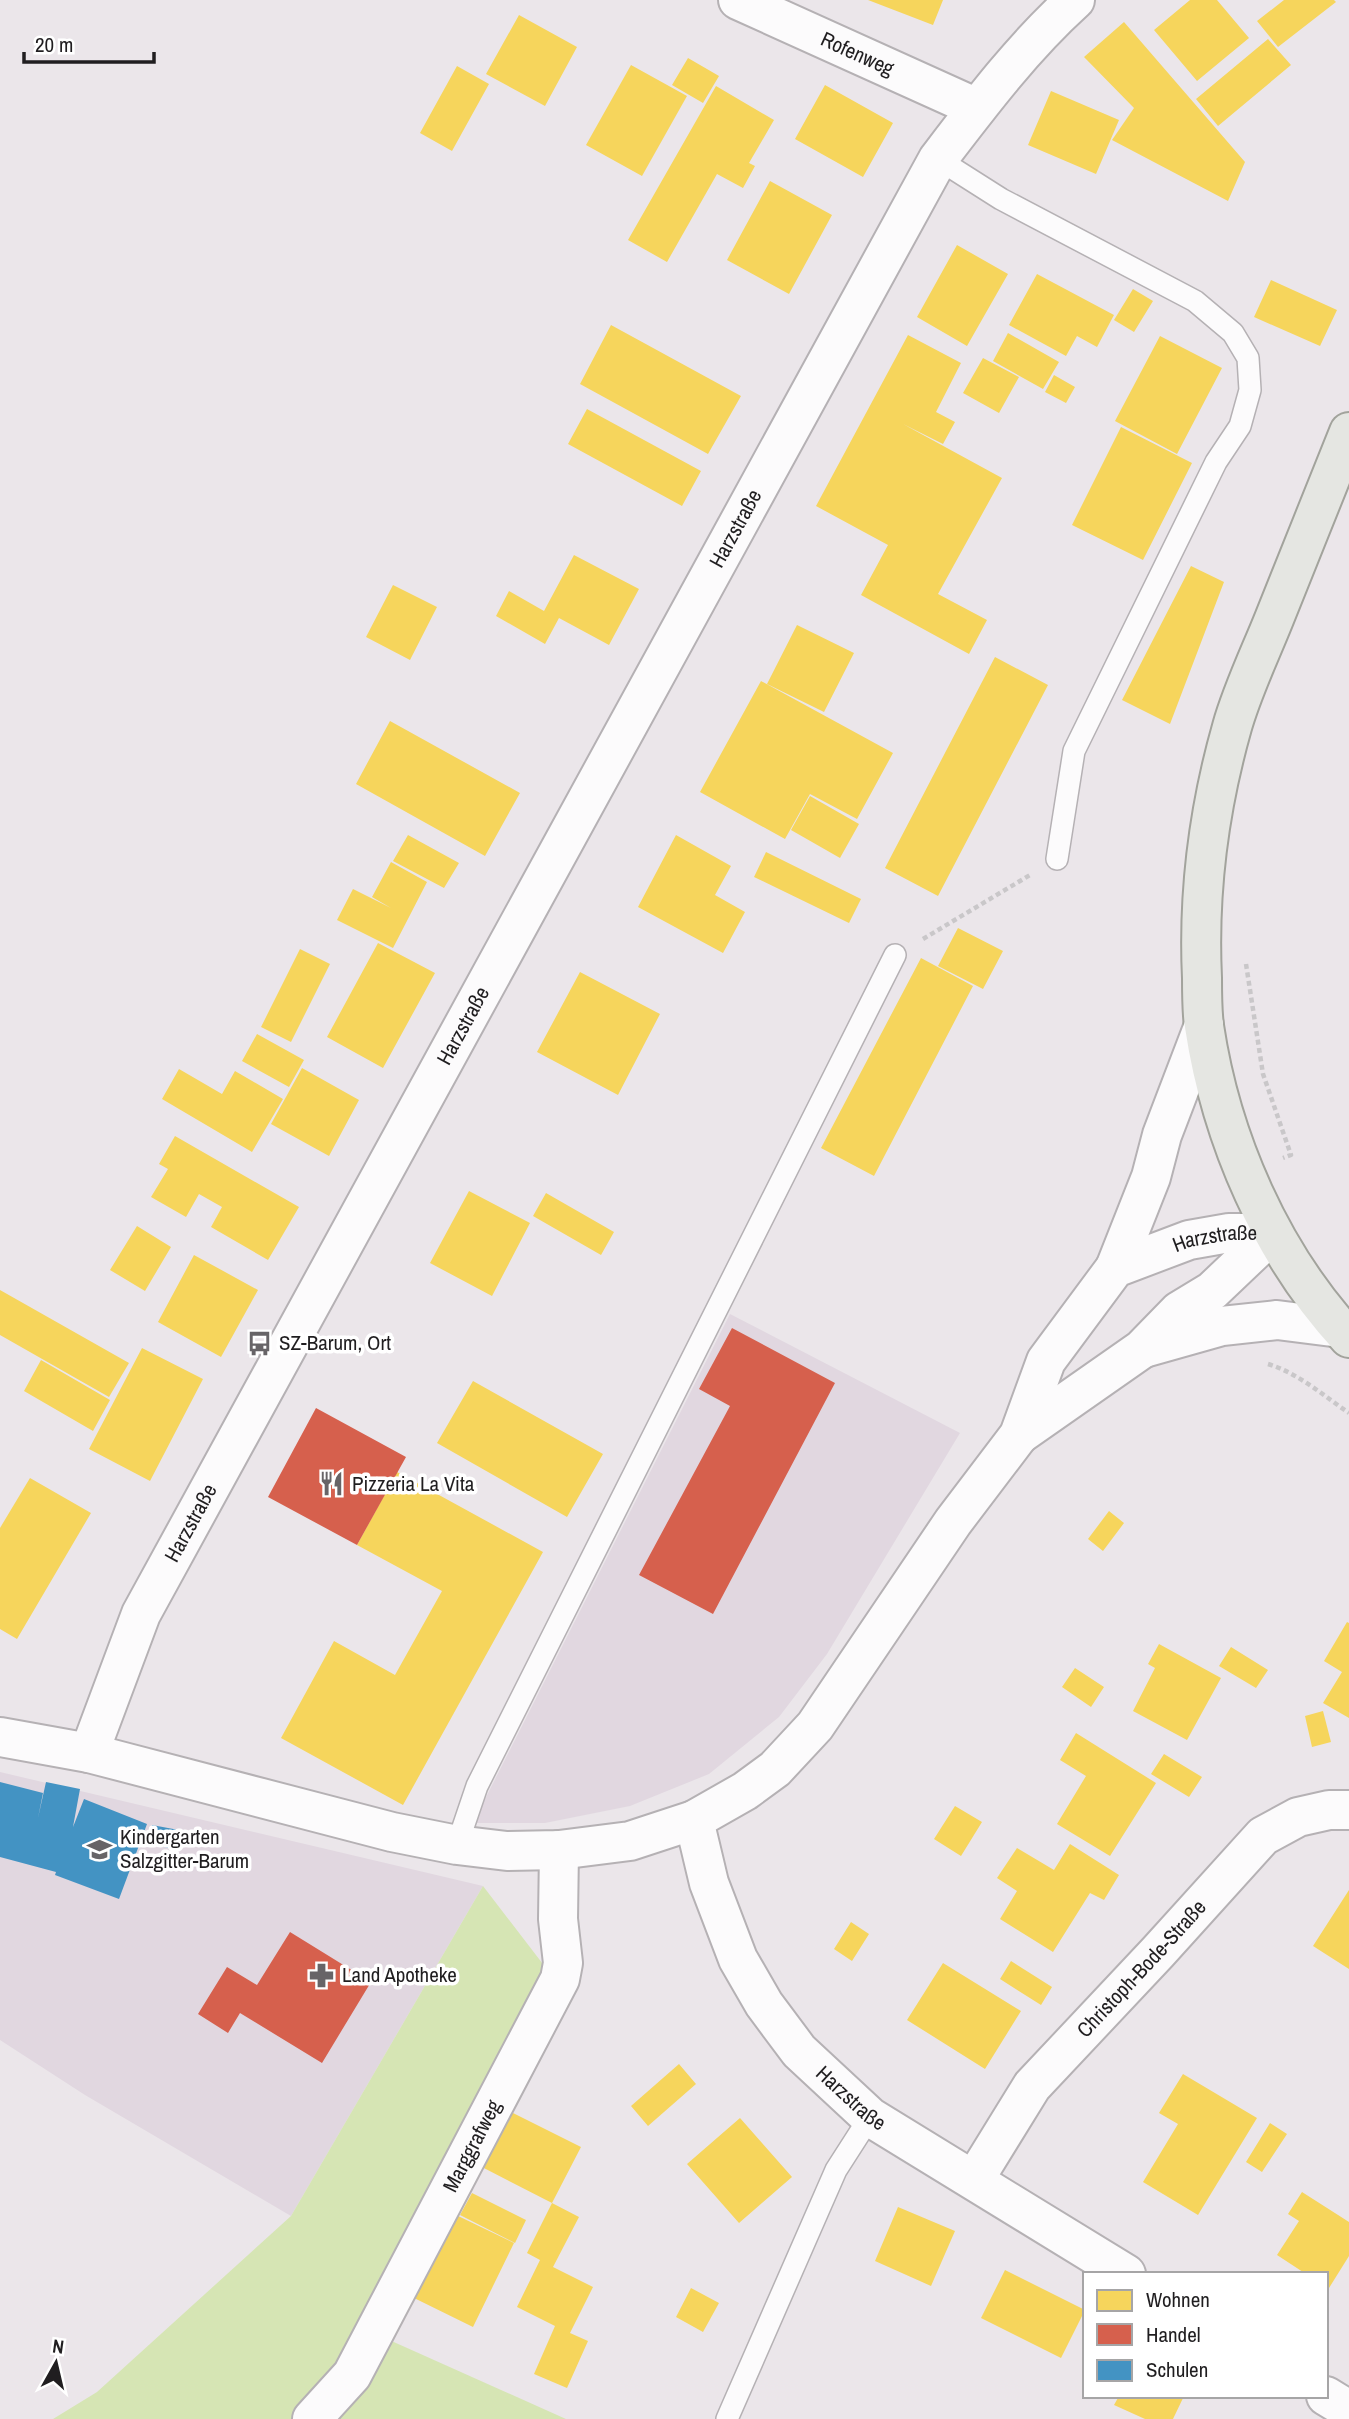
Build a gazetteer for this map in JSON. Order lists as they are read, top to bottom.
{
  "streets": {
    "street": [
      "Rofenweg",
      "Harzstraße",
      "Christoph-Bode-Straße",
      "Marggrafweg"
    ]
  },
  "crossings": [
    ["Rofenweg", "Harzstraße"],
    ["Harzstraße", "Christoph-Bode-Straße"],
    ["Harzstraße", "Marggrafweg"]
  ],
  "places": {
    "bus stop": ["SZ-Barum, Ort"],
    "restaurant": ["Pizzeria La Vita"],
    "school or university": ["Kindergarten Salzgitter-Barum"],
    "pharmacy": ["Land Apotheke"]
  },
  "legend": ["Wohnen", "Handel", "Schulen"],
  "scale_bar": "20 m",
  "north": "top"
}
